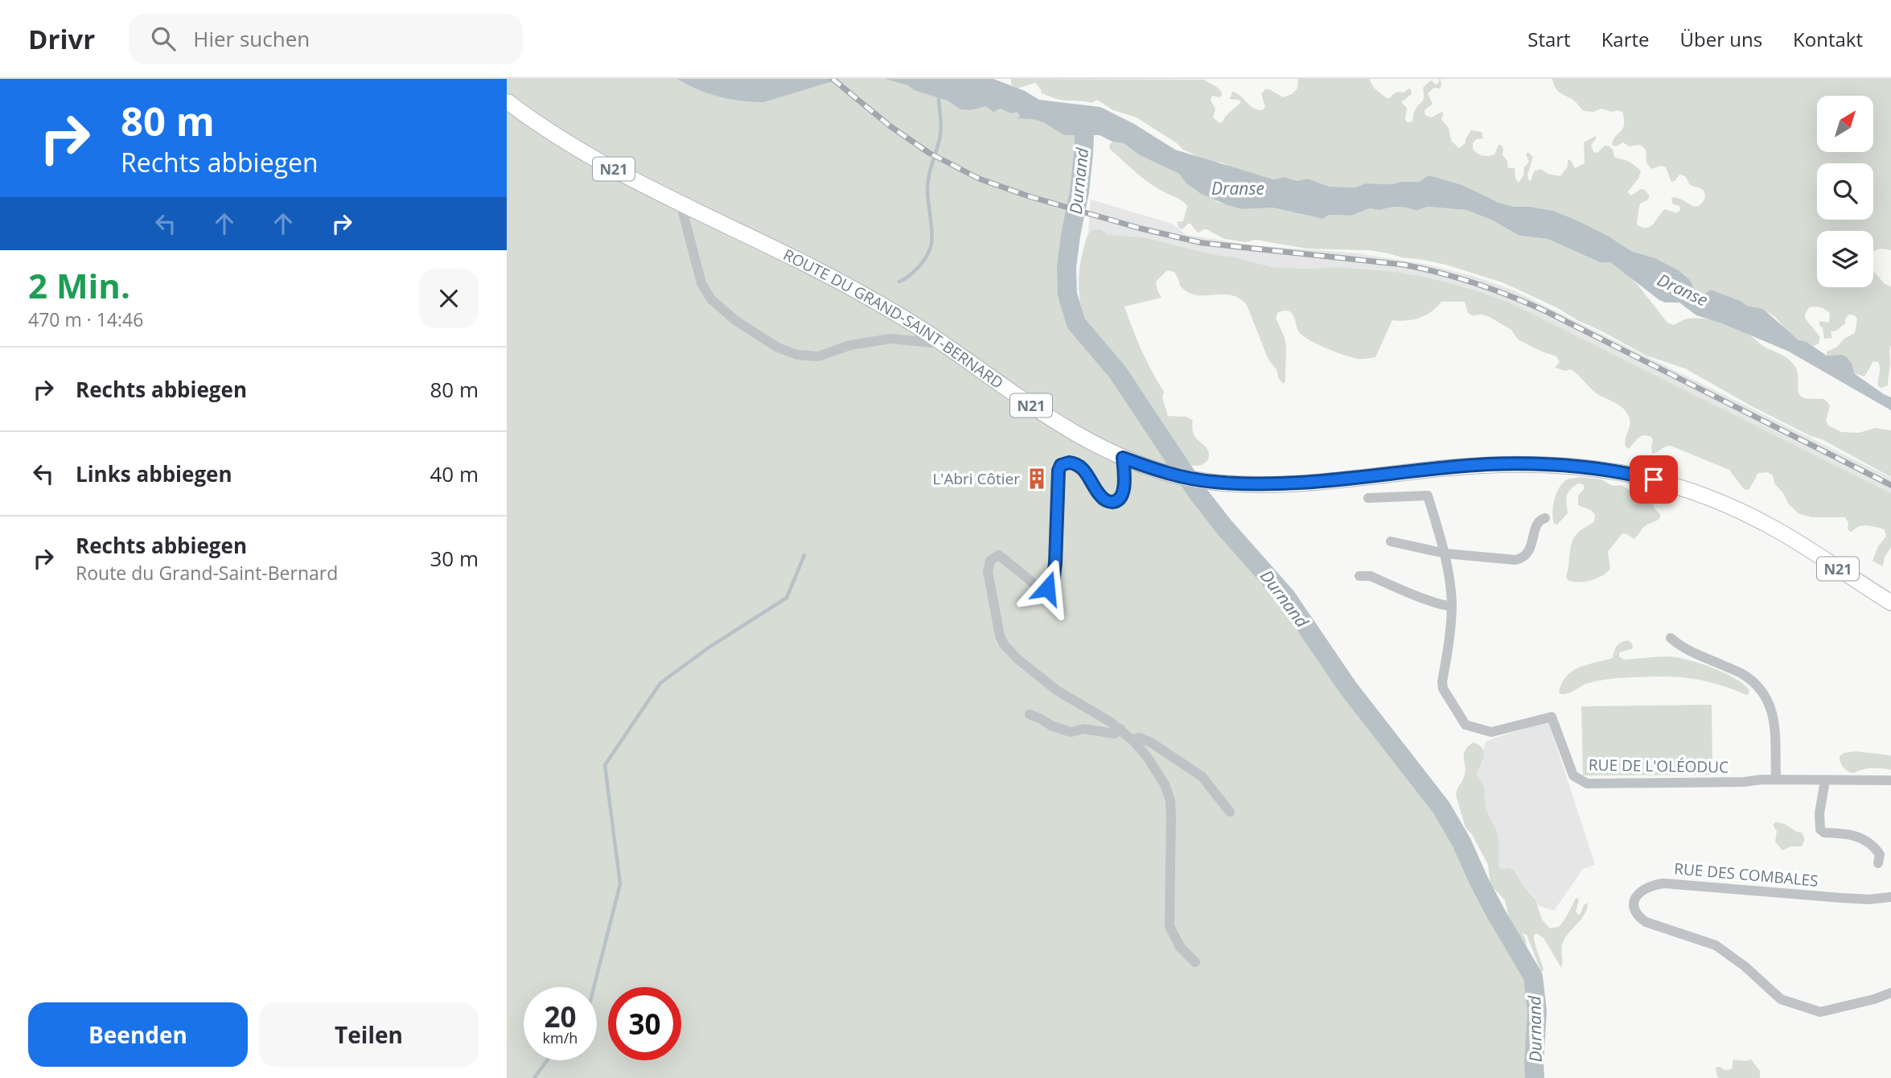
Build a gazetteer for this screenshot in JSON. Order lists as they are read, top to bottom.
{
  "streets": {
    "main road": ["N21", "ROUTE DU GRAND-SAINT-BERNARD"],
    "street": ["RUE DE L'OLÉODUC", "RUE DES COMBALES"]
  },
  "water": ["Durnand", "Dranse"],
  "places": {
    "building": ["L'Abri Côtier"]
  },
  "north": "top right",
  "page": {
    "header": "Drivr",
    "search": "Hier suchen",
    "nav": [
      "Start",
      "Karte",
      "Über uns",
      "Kontakt"
    ],
    "turn": ["80 m", "Rechts abbiegen"],
    "heading": ["2 Min.", "470 m · 14:46"],
    "list": [
      {
        "name": "Rechts abbiegen",
        "value": "80 m"
      },
      {
        "name": "Links abbiegen",
        "value": "40 m"
      },
      {
        "name": "Rechts abbiegen",
        "note": "Route du Grand-Saint-Bernard",
        "value": "30 m"
      }
    ],
    "speed": "20 km/h",
    "limit": "30",
    "buttons": ["Beenden", "Teilen"]
  }
}
